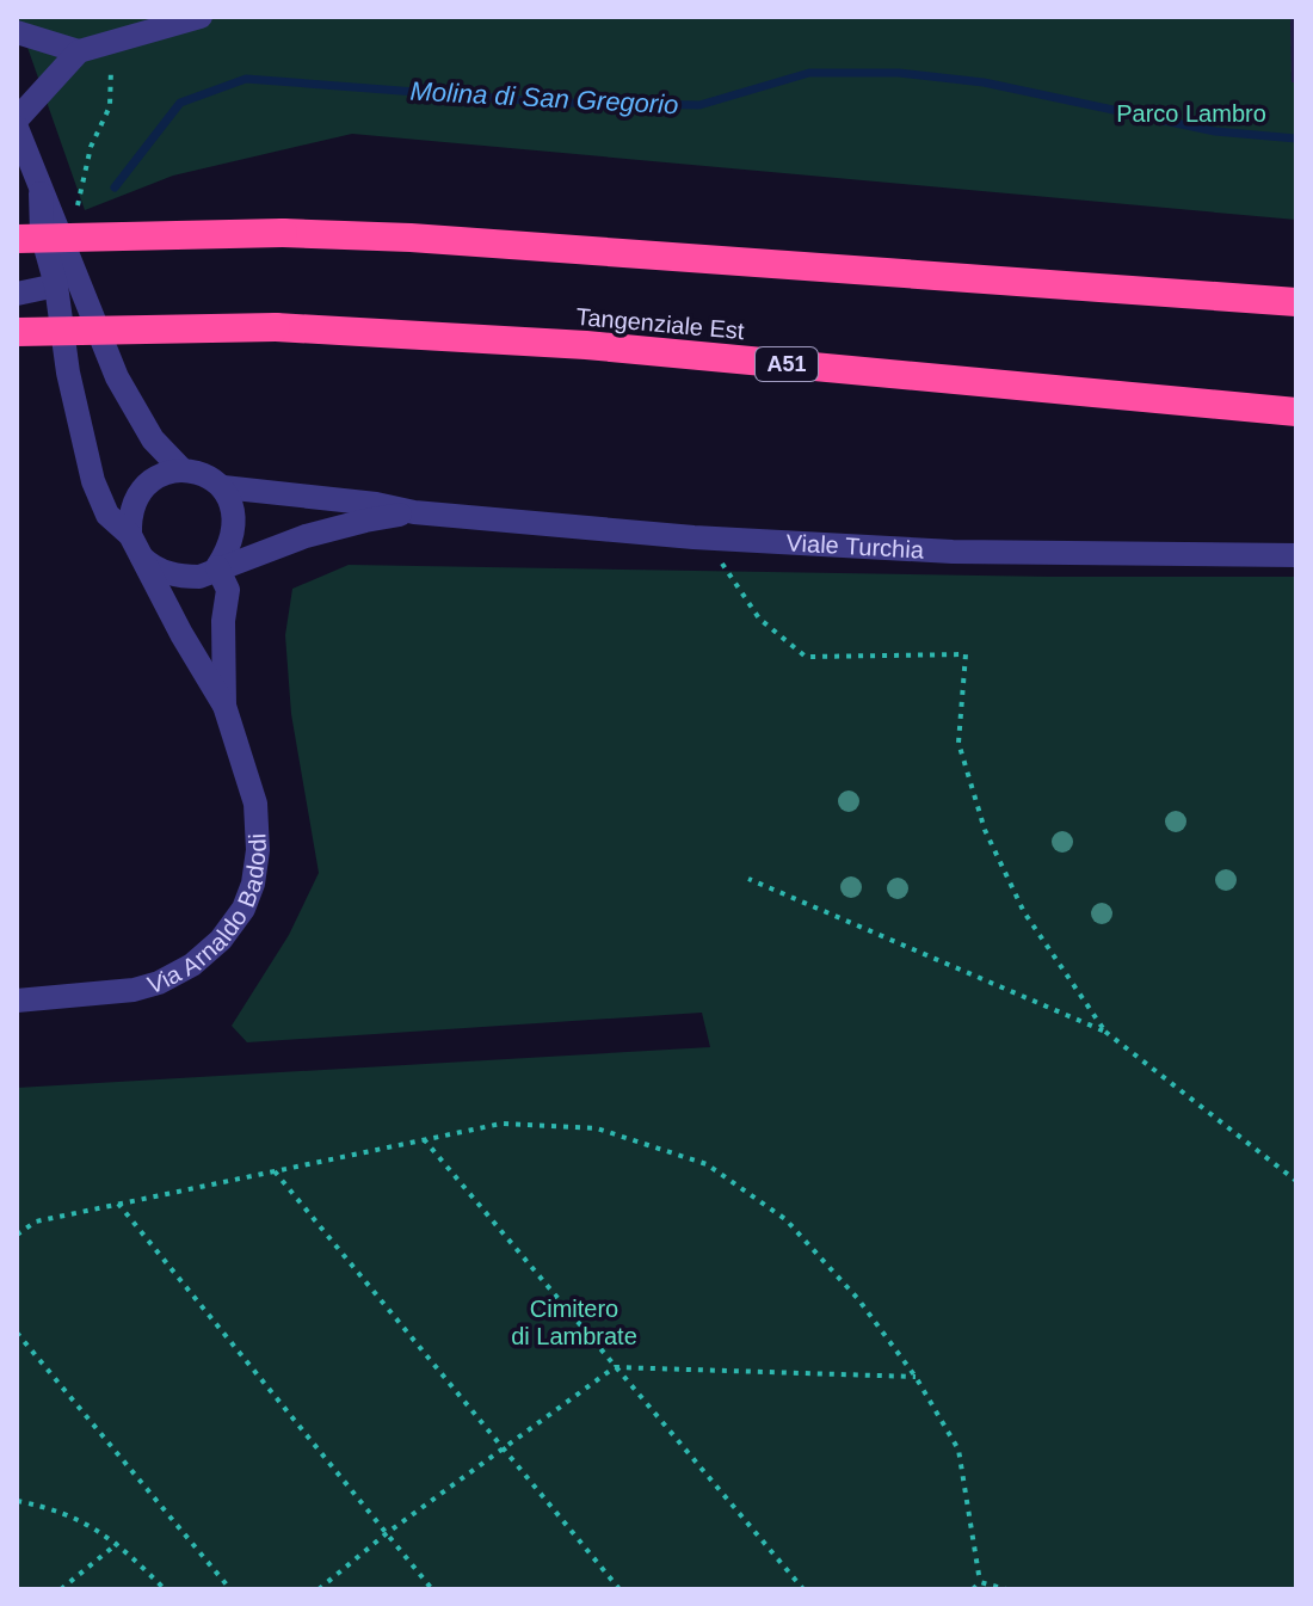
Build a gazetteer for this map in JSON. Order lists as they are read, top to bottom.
{
  "streets": {
    "highway": ["Tangenziale Est", "A51"],
    "street": ["Viale Turchia", "Via Arnaldo Badodi"]
  },
  "crossings": [
    ["Viale Turchia", "Via Arnaldo Badodi"]
  ],
  "water": ["Molina di San Gregorio"],
  "parks": ["Parco Lambro", "Cimitero di Lambrate"]
}
